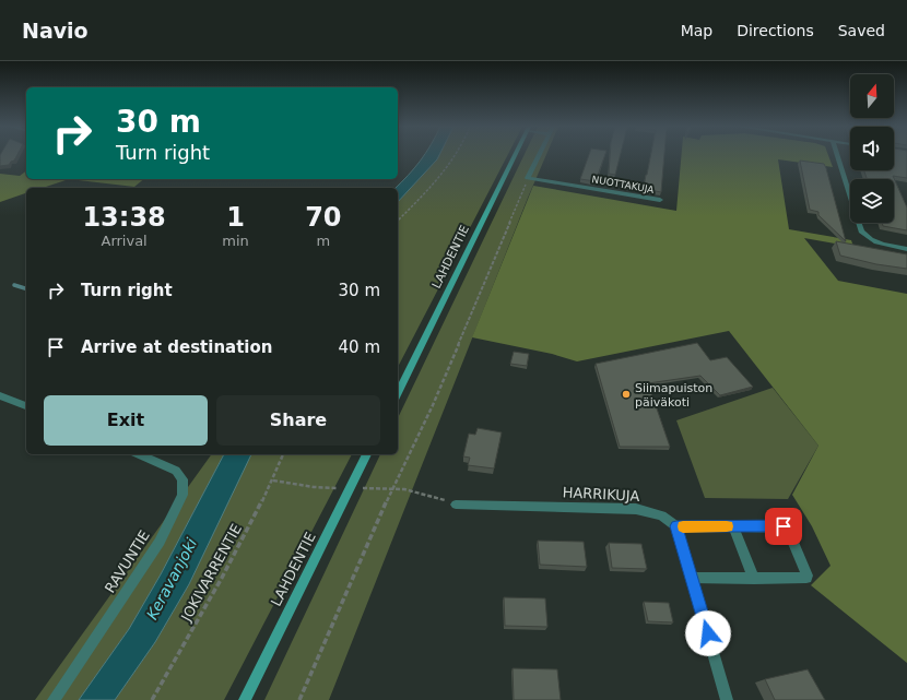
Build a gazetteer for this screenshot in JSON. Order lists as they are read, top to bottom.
{
  "streets": {
    "main road": ["LAHDENTIE"],
    "street": ["NUOTTAKUJA", "HARRIKUJA", "RAVUNTIE"],
    "path": ["JOKIVARRENTIE"]
  },
  "water": ["Keravanjoki"],
  "places": ["Siimapuiston päiväkoti"],
  "north": "top",
  "page": {
    "header": "Navio",
    "nav": ["Map", "Directions", "Saved"],
    "turn": ["30 m", "Turn right"],
    "eta": [
      "13:38",
      "Arrival",
      "1",
      "min",
      "70",
      "m"
    ],
    "list": [
      {
        "name": "Turn right",
        "value": "30 m"
      },
      {
        "name": "Arrive at destination",
        "value": "40 m"
      }
    ],
    "buttons": ["Exit", "Share"]
  }
}
